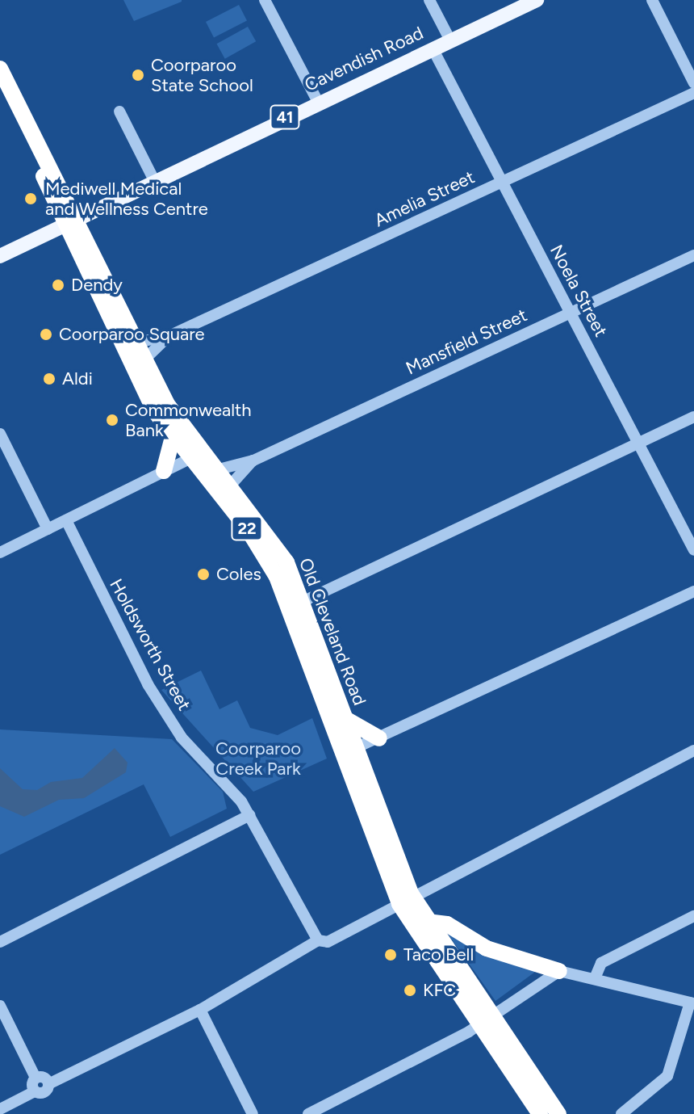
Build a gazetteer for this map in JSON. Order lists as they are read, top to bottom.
{
  "streets": {
    "highway": ["22", "Old Cleveland Road"],
    "main road": ["Cavendish Road", "41"],
    "street": [
      "Amelia Street",
      "Noela Street",
      "Mansfield Street",
      "Holdsworth Street"
    ]
  },
  "crossings": [
    ["Cavendish Road", "Noela Street"],
    ["Cavendish Road", "Old Cleveland Road"],
    ["Amelia Street", "Noela Street"],
    ["Amelia Street", "Old Cleveland Road"],
    ["Noela Street", "Mansfield Street"],
    ["Mansfield Street", "Old Cleveland Road"]
  ],
  "parks": ["Coorparoo Creek Park"],
  "places": [
    "Coorparoo State School",
    "Mediwell Medical and Wellness Centre",
    "Dendy",
    "Coorparoo Square",
    "Aldi",
    "Commonwealth Bank",
    "Coles",
    "Taco Bell",
    "KFC"
  ]
}
